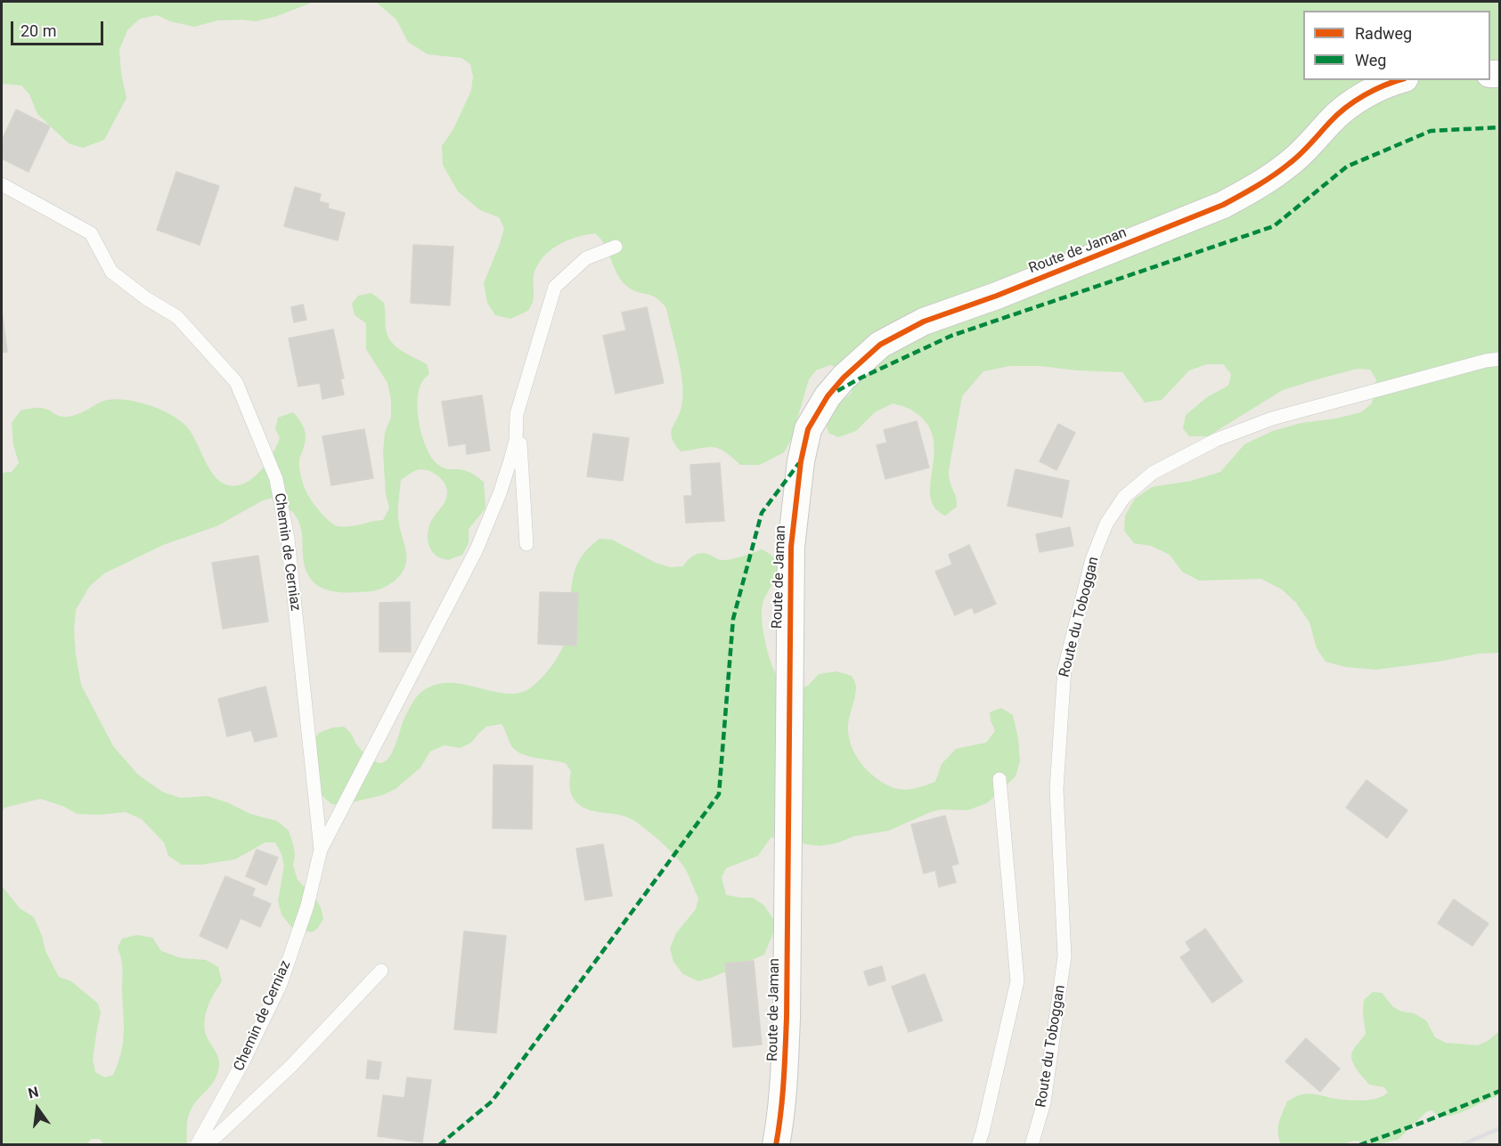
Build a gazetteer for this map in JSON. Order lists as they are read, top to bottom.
{
  "streets": {
    "street": ["Route de Jaman"],
    "lane": ["Chemin de Cerniaz", "Route du Toboggan"]
  },
  "legend": ["Radweg", "Weg"],
  "scale_bar": "20 m",
  "north": "top"
}
